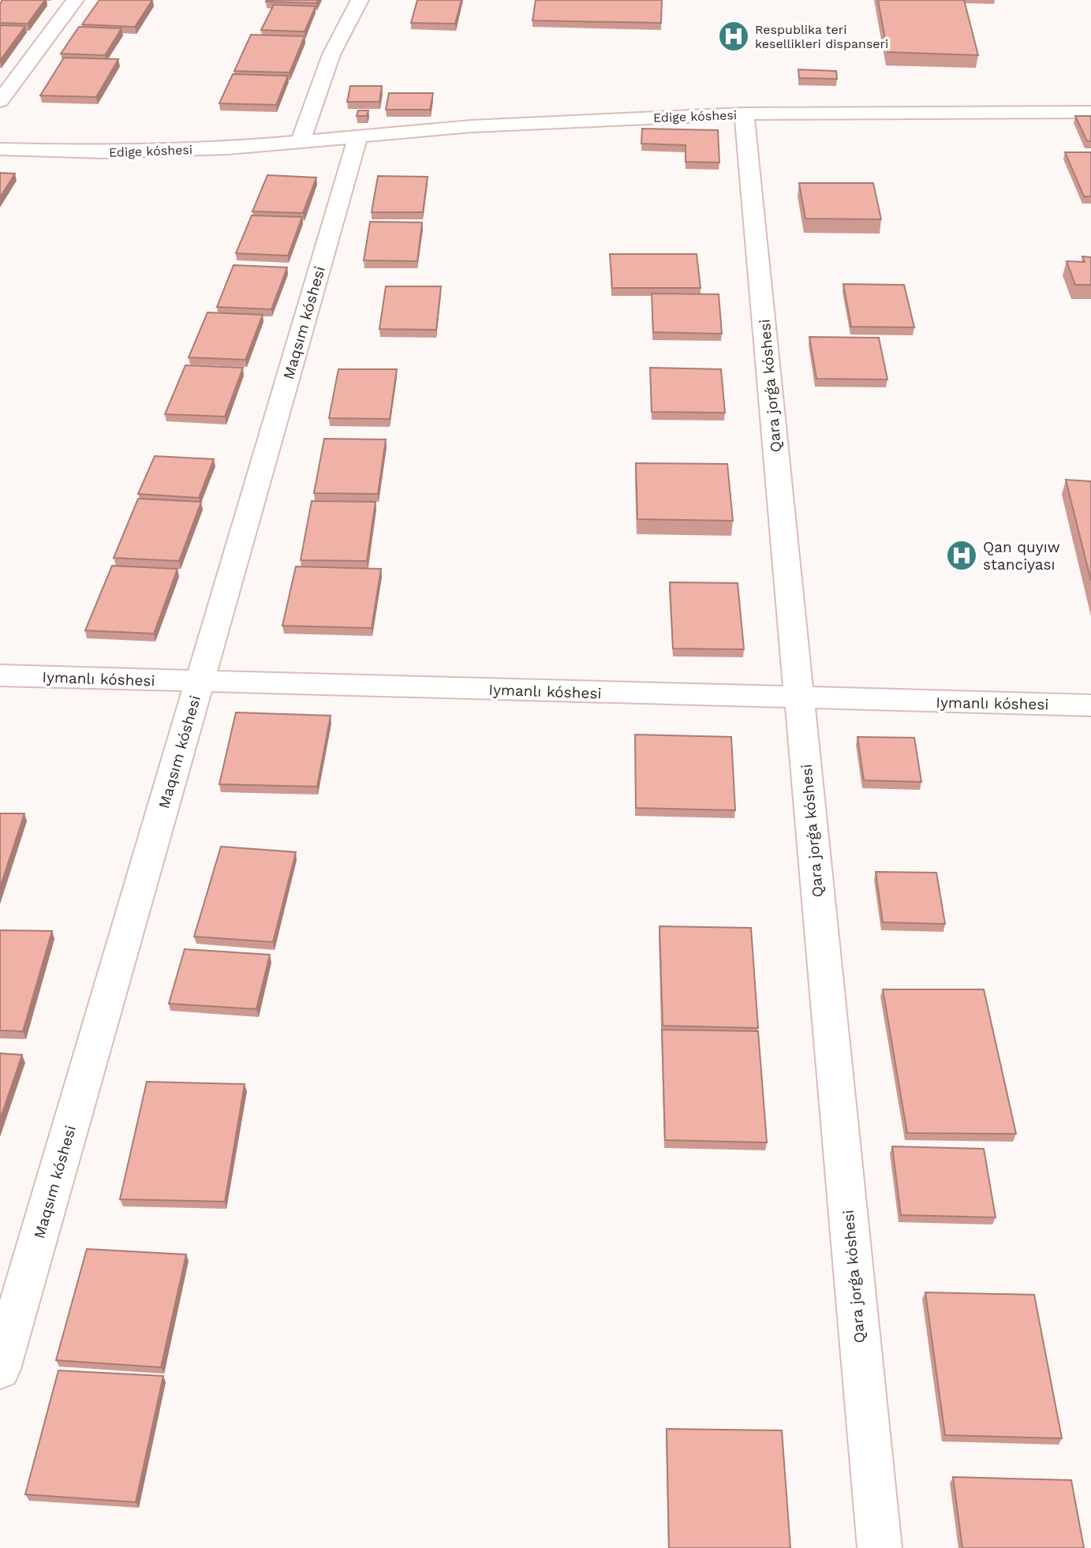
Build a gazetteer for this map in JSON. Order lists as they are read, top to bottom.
{
  "streets": {
    "street": [
      "Edige kóshesi",
      "Maqsım kóshesi",
      "Qara jorǵa kóshesi",
      "Iymanlı kóshesi"
    ]
  },
  "crossings": [
    ["Edige kóshesi", "Maqsım kóshesi"],
    ["Edige kóshesi", "Qara jorǵa kóshesi"],
    ["Maqsım kóshesi", "Iymanlı kóshesi"],
    ["Qara jorǵa kóshesi", "Iymanlı kóshesi"]
  ],
  "places": {
    "hospital": ["Respublika teri kesellikleri dispanseri", "Qan quyıw stanciyası"]
  }
}
